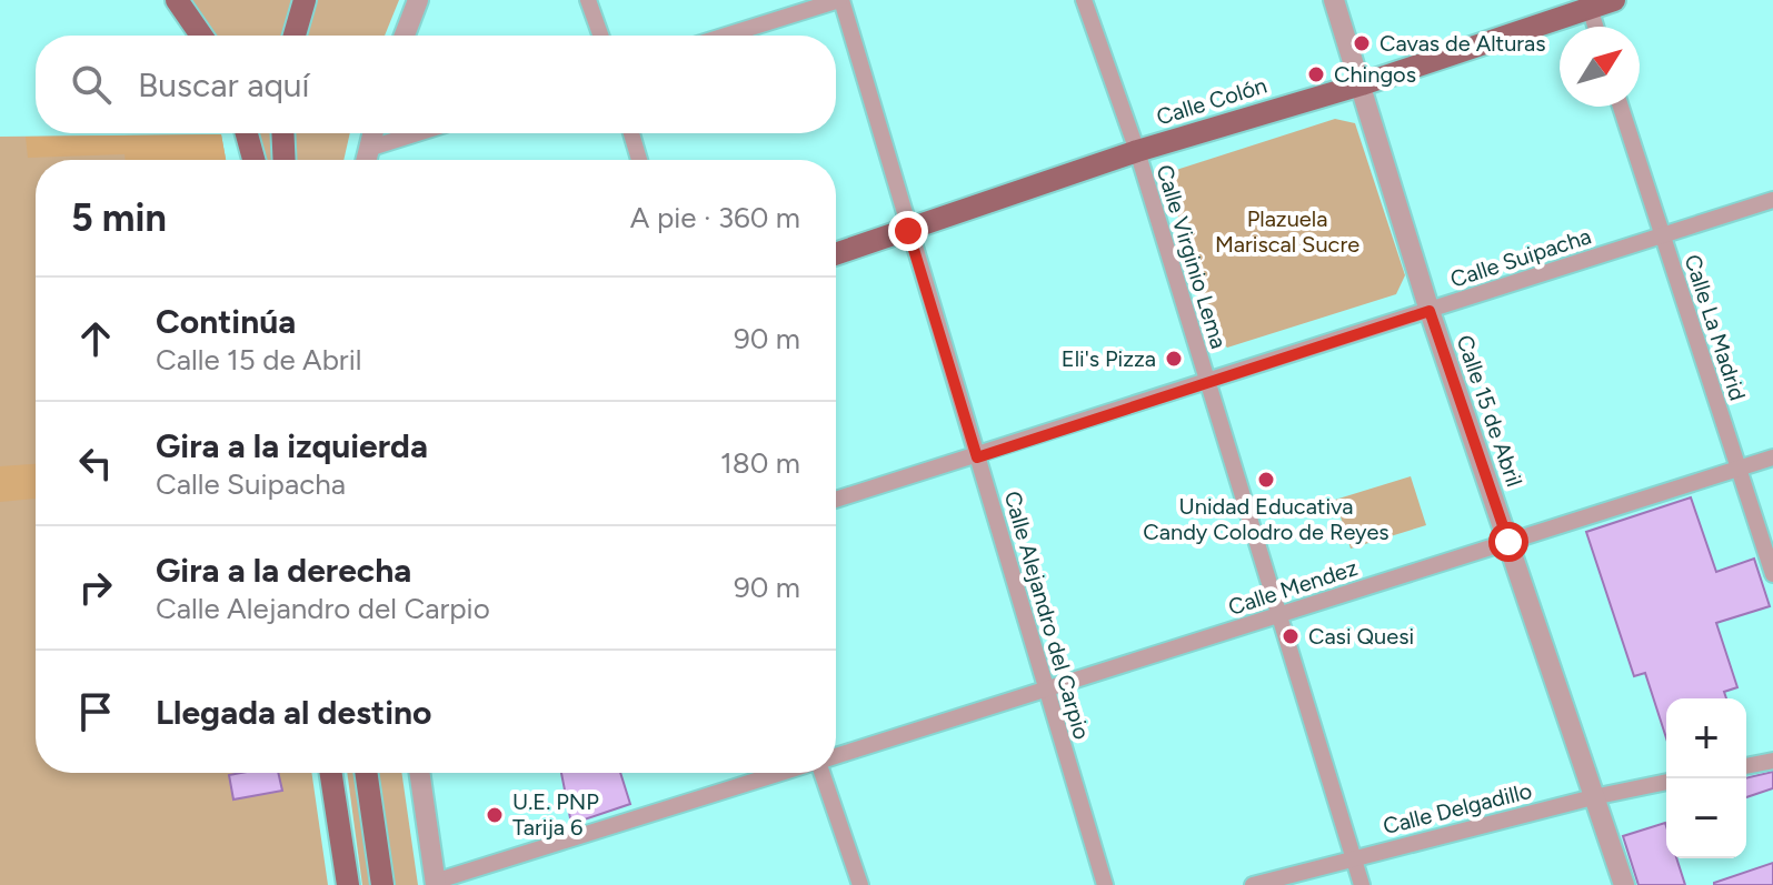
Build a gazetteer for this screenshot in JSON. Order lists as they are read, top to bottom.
{
  "streets": {
    "main road": ["Calle Colón"],
    "street": [
      "Calle Virginio Lema",
      "Calle Suipacha",
      "Calle La Madrid",
      "Calle 15 de Abril",
      "Calle Mendez",
      "Calle Alejandro del Carpio",
      "Calle Delgadillo"
    ]
  },
  "crossings": [
    ["Calle Colón", "Calle Virginio Lema"],
    ["Calle Colón", "Calle 15 de Abril"],
    ["Calle Colón", "Calle Alejandro del Carpio"],
    ["Calle Virginio Lema", "Calle Suipacha"],
    ["Calle Virginio Lema", "Calle Mendez"],
    ["Calle Virginio Lema", "Calle Delgadillo"],
    ["Calle Suipacha", "Calle La Madrid"],
    ["Calle Suipacha", "Calle 15 de Abril"],
    ["Calle Suipacha", "Calle Alejandro del Carpio"],
    ["Calle La Madrid", "Calle Mendez"],
    ["Calle 15 de Abril", "Calle Mendez"],
    ["Calle 15 de Abril", "Calle Delgadillo"],
    ["Calle Mendez", "Calle Alejandro del Carpio"]
  ],
  "parks": ["Plazuela Mariscal Sucre"],
  "places": [
    "Cavas de Alturas",
    "Chingos",
    "Eli's Pizza",
    "Unidad Educativa Candy Colodro de Reyes",
    "Casi Quesi",
    "U.E. PNP Tarija 6"
  ],
  "north": "top right",
  "page": {
    "search": "Buscar aquí",
    "heading": ["5 min", "A pie · 360 m"],
    "list": [
      ["Continúa", "Calle 15 de Abril", "90 m"],
      ["Gira a la izquierda", "Calle Suipacha", "180 m"],
      ["Gira a la derecha", "Calle Alejandro del Carpio", "90 m"],
      "Llegada al destino"
    ],
    "map_buttons": ["+", "−"]
  }
}
